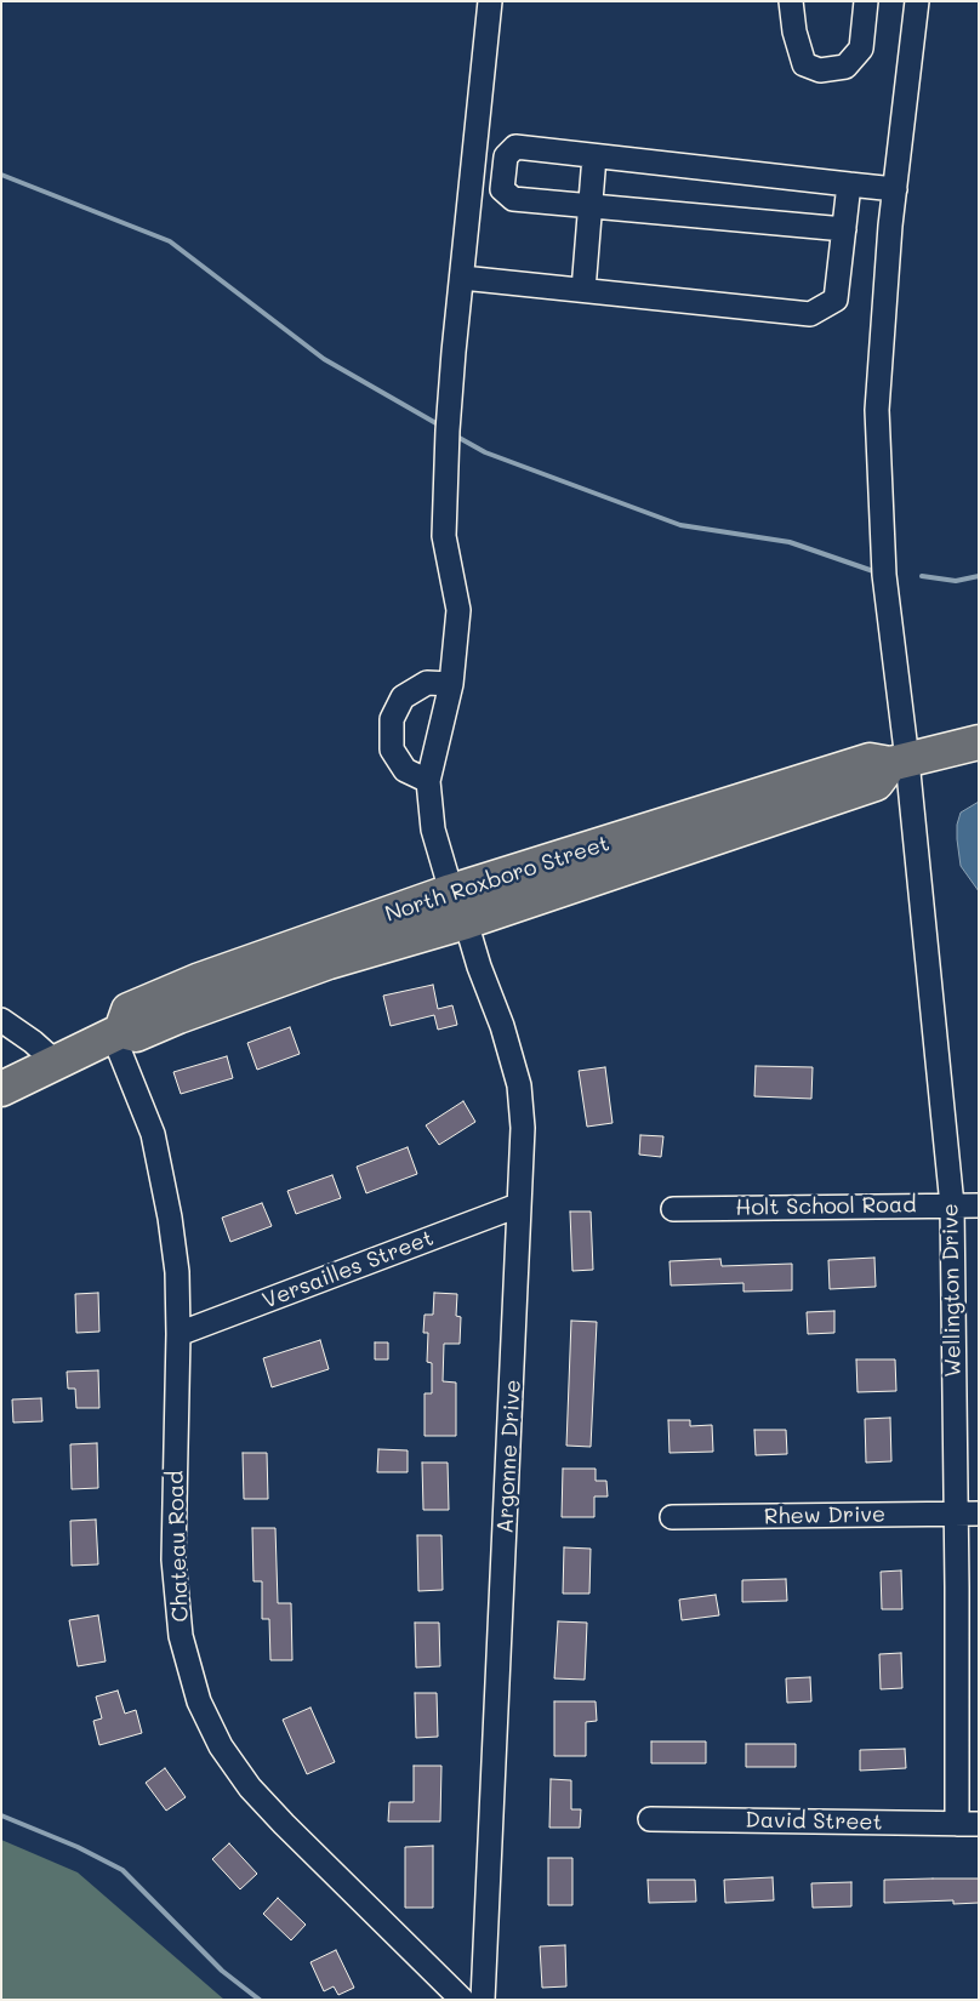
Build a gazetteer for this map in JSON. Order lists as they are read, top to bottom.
{
  "streets": {
    "highway": ["North Roxboro Street"],
    "street": [
      "Holt School Road",
      "Versailles Street",
      "Wellington Drive",
      "Argonne Drive",
      "Rhew Drive",
      "Chateau Road",
      "David Street"
    ]
  },
  "crossings": [
    ["North Roxboro Street", "Wellington Drive"],
    ["North Roxboro Street", "Argonne Drive"],
    ["North Roxboro Street", "Chateau Road"],
    ["Holt School Road", "Wellington Drive"],
    ["Versailles Street", "Argonne Drive"],
    ["Versailles Street", "Chateau Road"],
    ["Wellington Drive", "Rhew Drive"],
    ["Wellington Drive", "David Street"]
  ]
}
